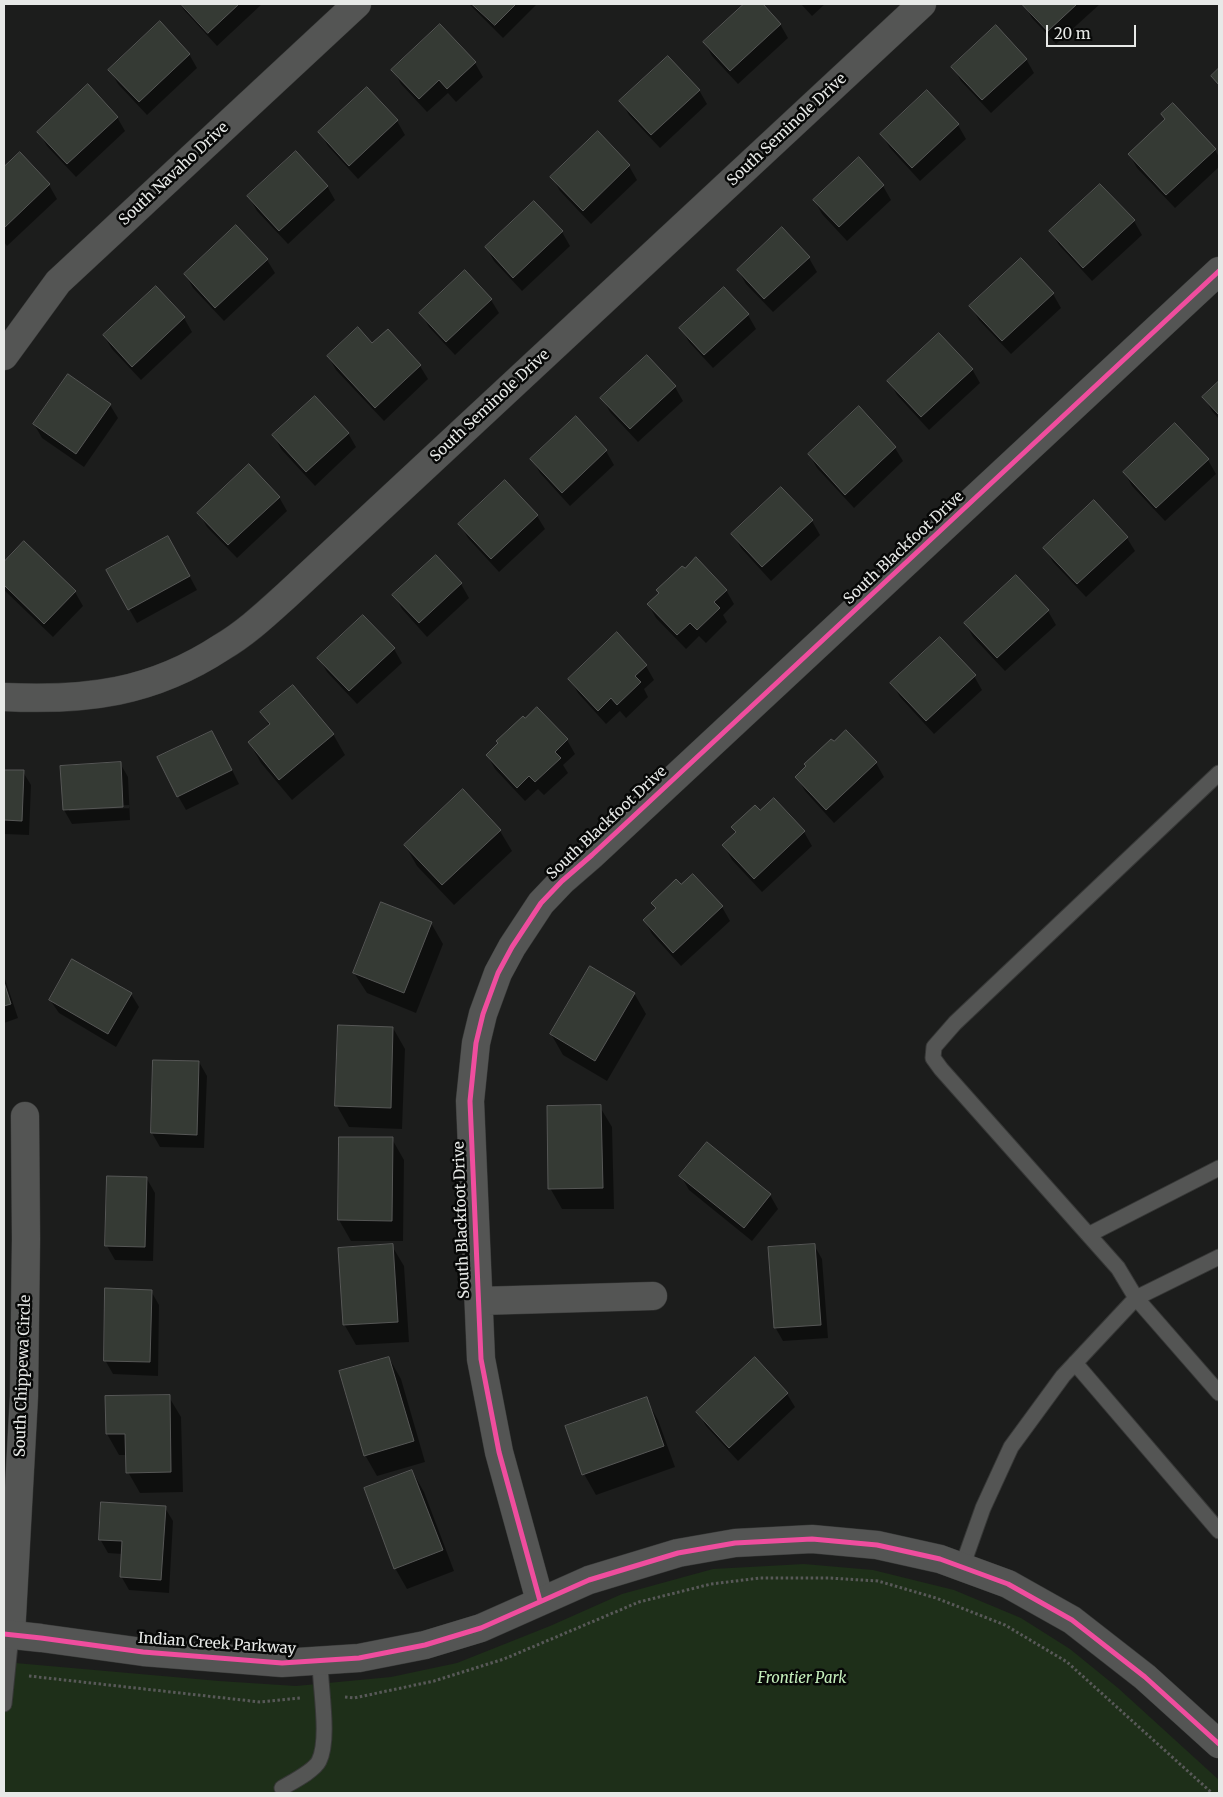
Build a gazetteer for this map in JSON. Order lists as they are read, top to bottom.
{
  "streets": {
    "street": [
      "South Seminole Drive",
      "South Navaho Drive",
      "South Blackfoot Drive",
      "South Chippewa Circle",
      "Indian Creek Parkway"
    ]
  },
  "crossings": [
    ["South Blackfoot Drive", "Indian Creek Parkway"],
    ["South Chippewa Circle", "Indian Creek Parkway"]
  ],
  "parks": ["Frontier Park"],
  "scale_bar": "20 m"
}
